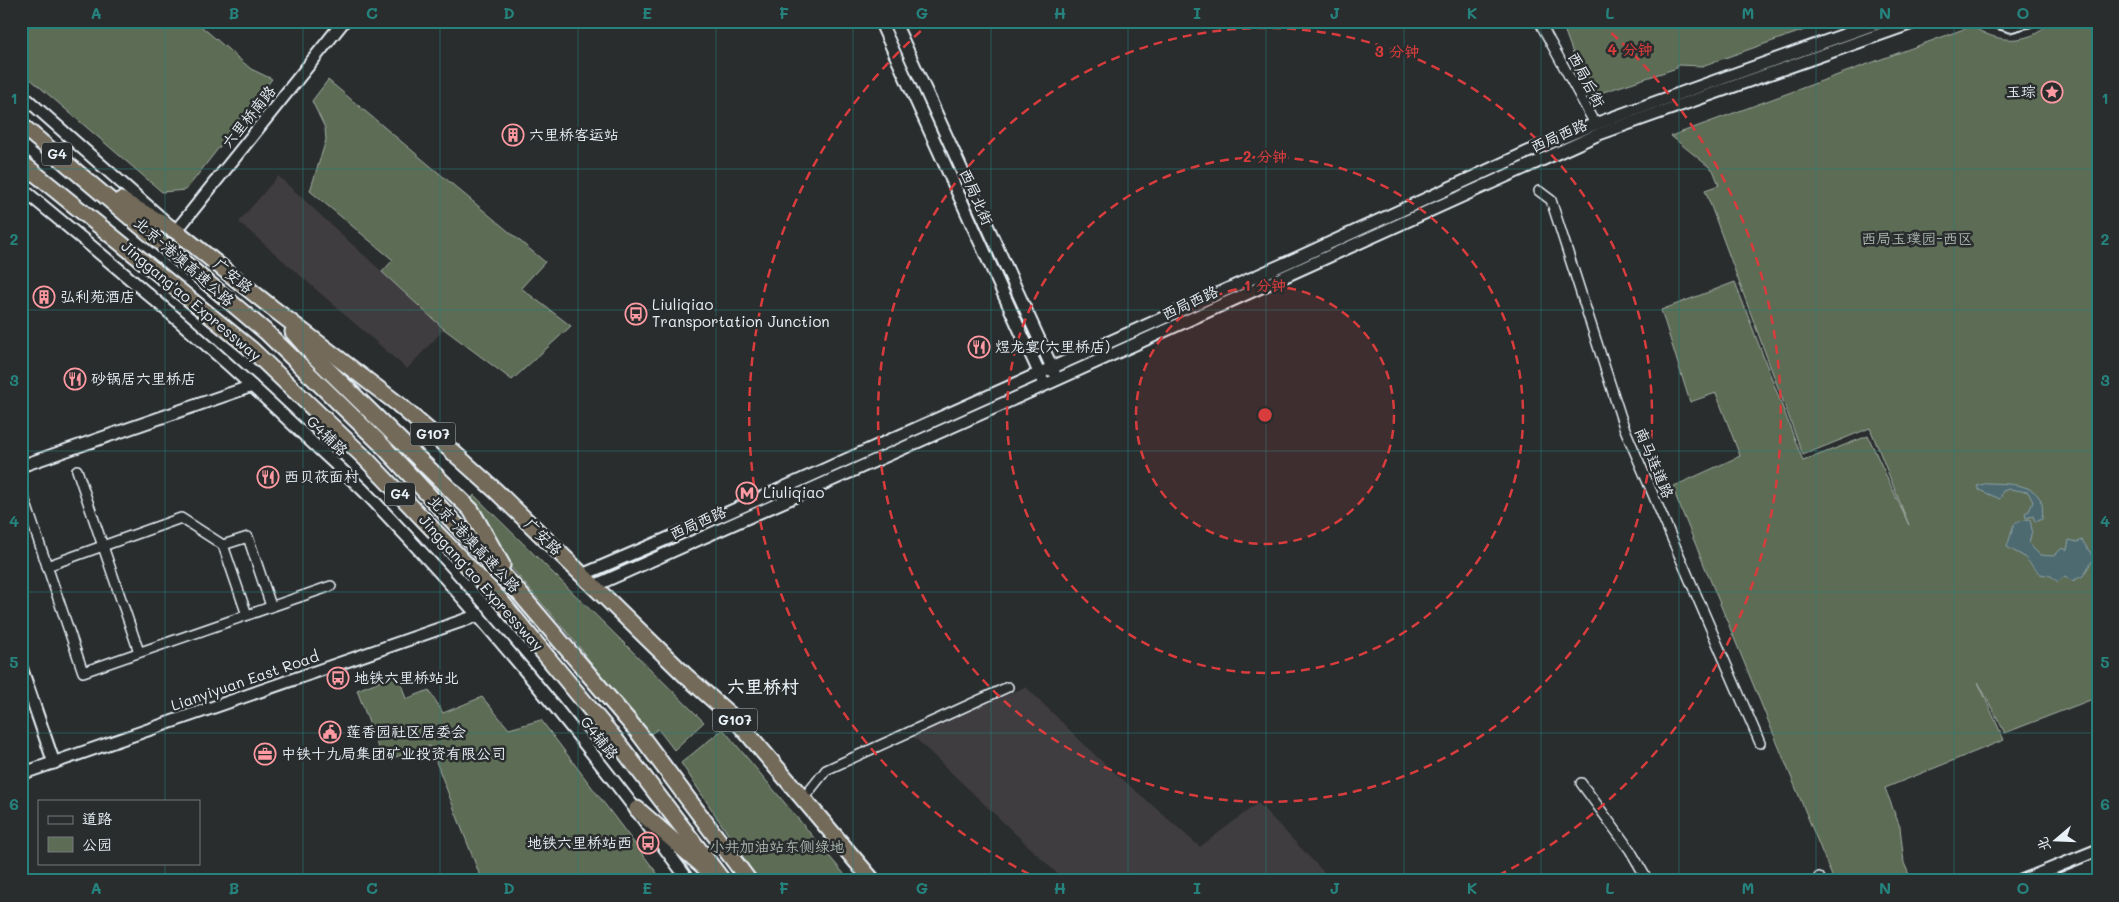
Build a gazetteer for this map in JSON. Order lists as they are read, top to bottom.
{
  "streets": {
    "highway": [
      "G4",
      "北京-港澳高速公路",
      "广安路",
      "Jinggang'ao Expressway",
      "G107"
    ],
    "street": [
      "西局后街",
      "六里桥南路",
      "西局西路",
      "西局北街",
      "G4辅路",
      "南马连道路",
      "Lianyiyuan East Road"
    ]
  },
  "crossings": [
    ["西局后街", "西局西路"],
    ["六里桥南路", "广安路"],
    ["六里桥南路", "G107"],
    ["西局西路", "西局北街"],
    ["西局西路", "广安路"],
    ["G4", "北京-港澳高速公路"],
    ["G4", "G107"],
    ["北京-港澳高速公路", "G107"],
    ["广安路", "G107"],
    ["G4辅路", "Lianyiyuan East Road"]
  ],
  "districts": ["六里桥村"],
  "parks": ["西局玉璞园-西区", "小井加油站东侧绿地"],
  "places": {
    "place": ["玉琮"],
    "building": ["六里桥客运站", "弘利苑酒店"],
    "bus stop": ["Liuliqiao Transportation Junction", "地铁六里桥站北", "地铁六里桥站西"],
    "restaurant": ["煜龙宴(六里桥店)", "砂锅居六里桥店", "西贝莜面村"],
    "metro station": ["Liuliqiao"],
    "public building": ["莲香园社区居委会"],
    "office": ["中铁十九局集团矿业投资有限公司"]
  },
  "legend": ["道路", "公园"],
  "north": "left",
  "grid": {
    "columns": [
      "A",
      "B",
      "C",
      "D",
      "E",
      "F",
      "G",
      "H",
      "I",
      "J",
      "K",
      "L",
      "M",
      "N",
      "O"
    ],
    "rows": [
      "1",
      "2",
      "3",
      "4",
      "5",
      "6"
    ]
  },
  "rings": [
    "4 分钟",
    "3 分钟",
    "2 分钟",
    "1 分钟"
  ]
}
